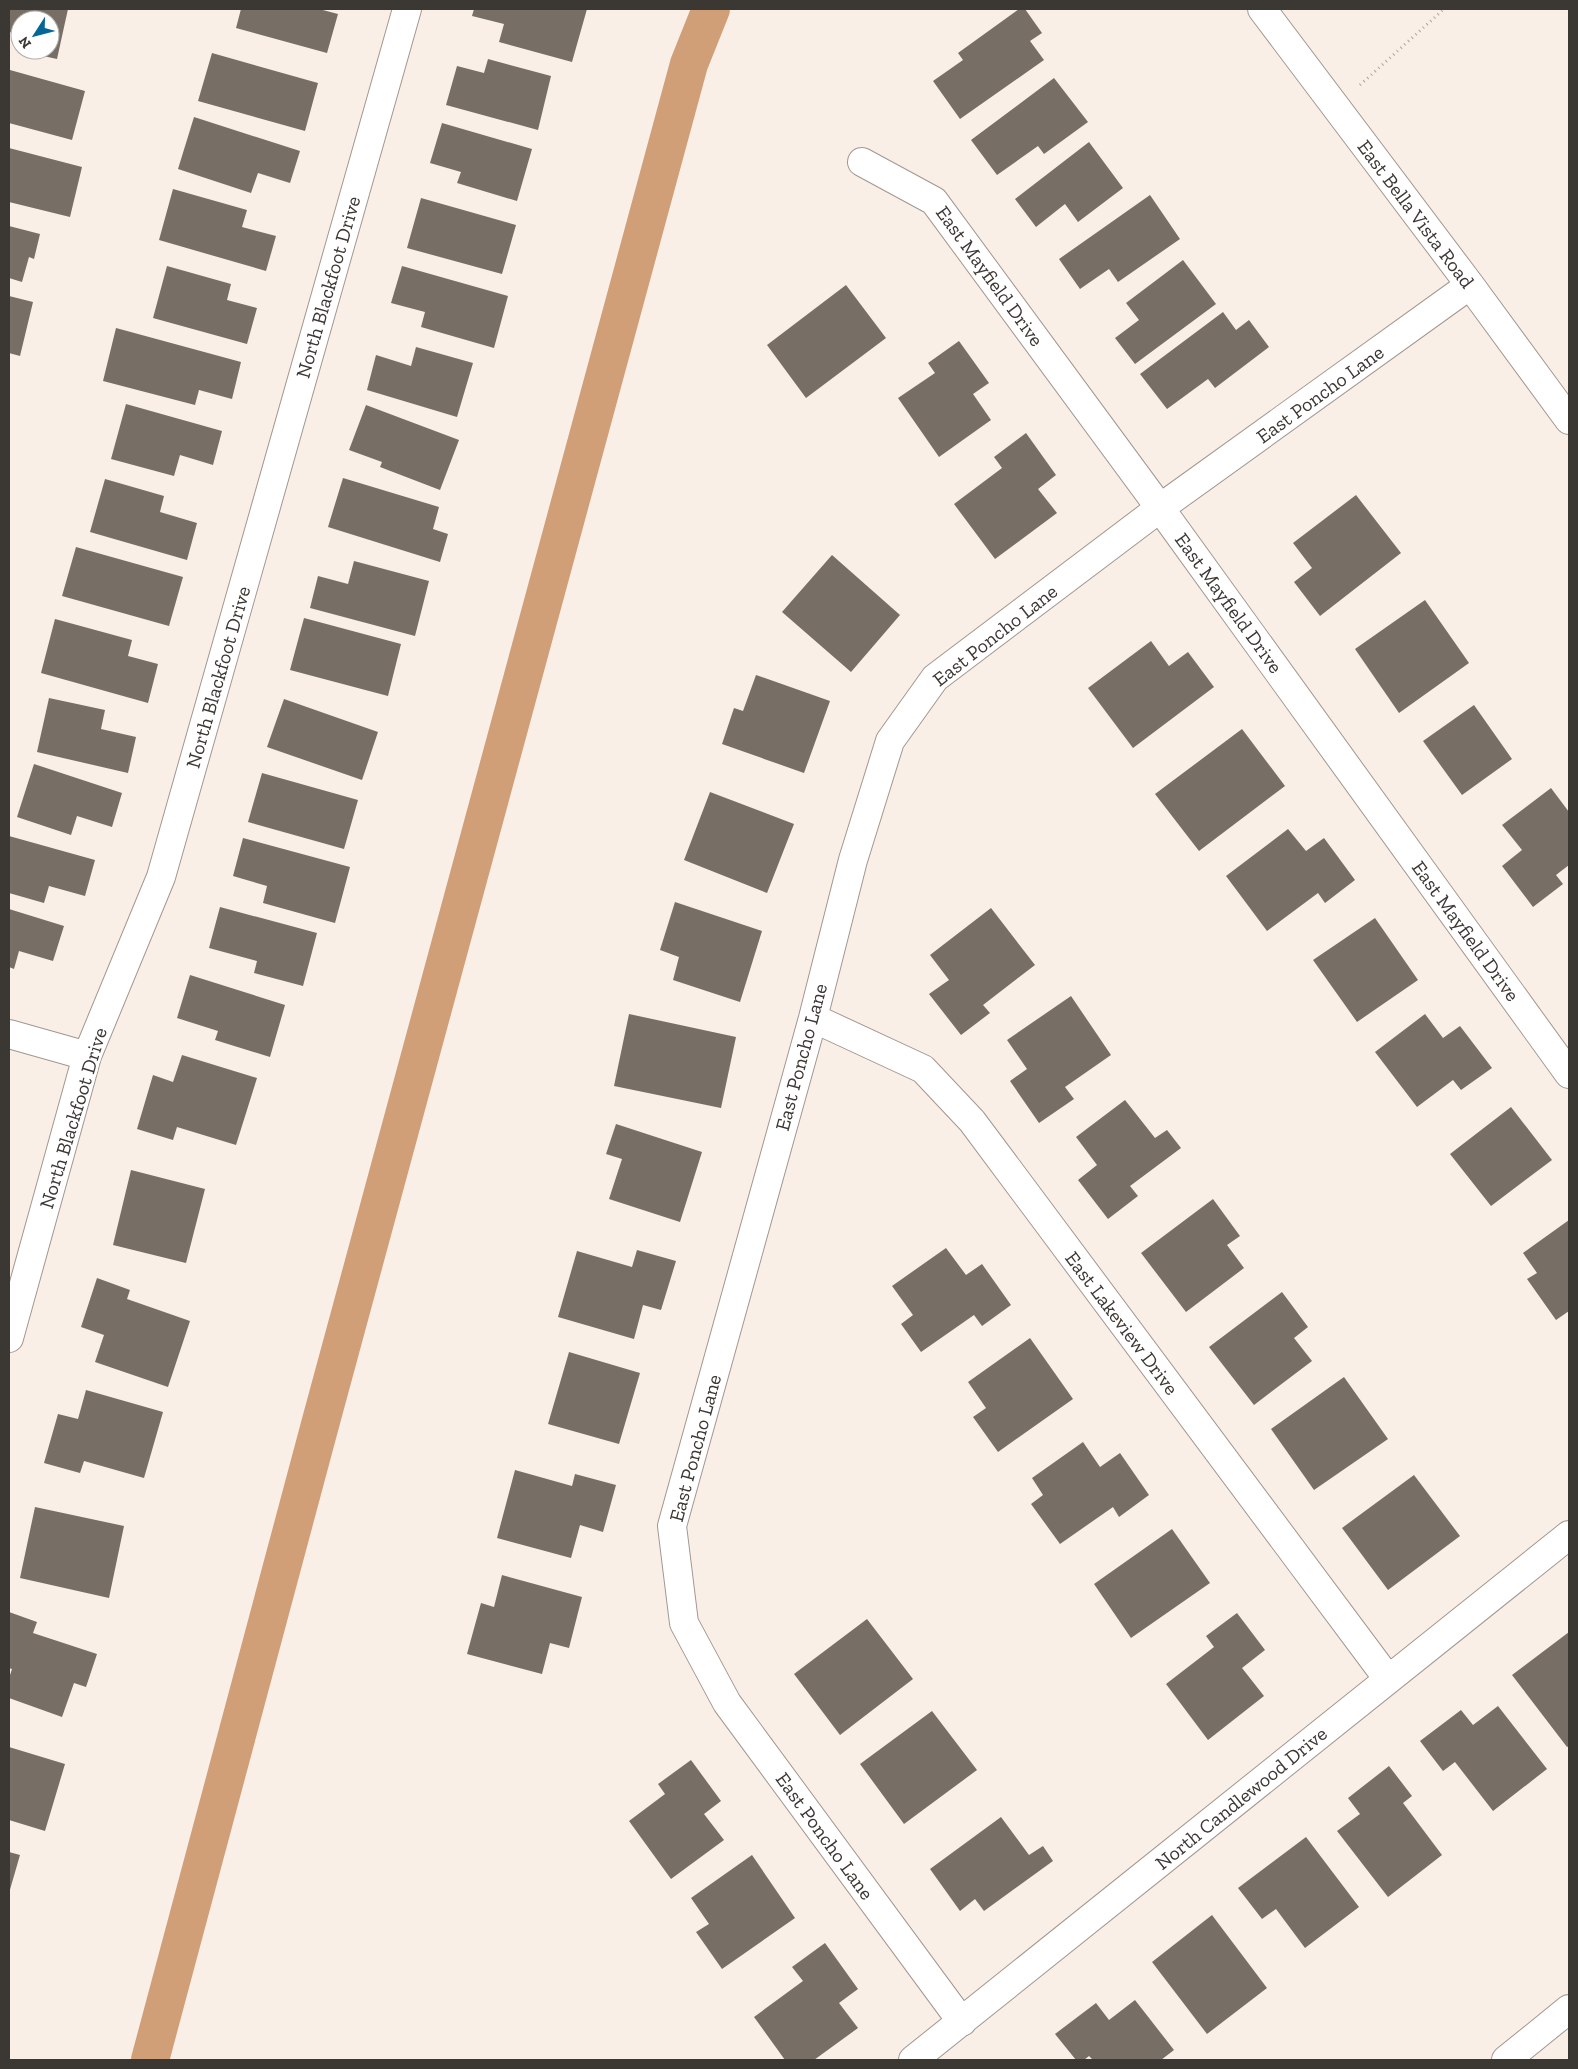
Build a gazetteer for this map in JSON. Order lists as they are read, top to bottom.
{
  "streets": {
    "street": [
      "East Bella Vista Road",
      "East Mayfield Drive",
      "North Blackfoot Drive",
      "East Poncho Lane",
      "East Lakeview Drive",
      "North Candlewood Drive"
    ]
  },
  "crossings": [
    ["East Bella Vista Road", "East Poncho Lane"],
    ["East Mayfield Drive", "East Poncho Lane"],
    ["East Poncho Lane", "East Lakeview Drive"],
    ["East Poncho Lane", "North Candlewood Drive"],
    ["East Lakeview Drive", "North Candlewood Drive"]
  ],
  "north": "bottom left"
}
